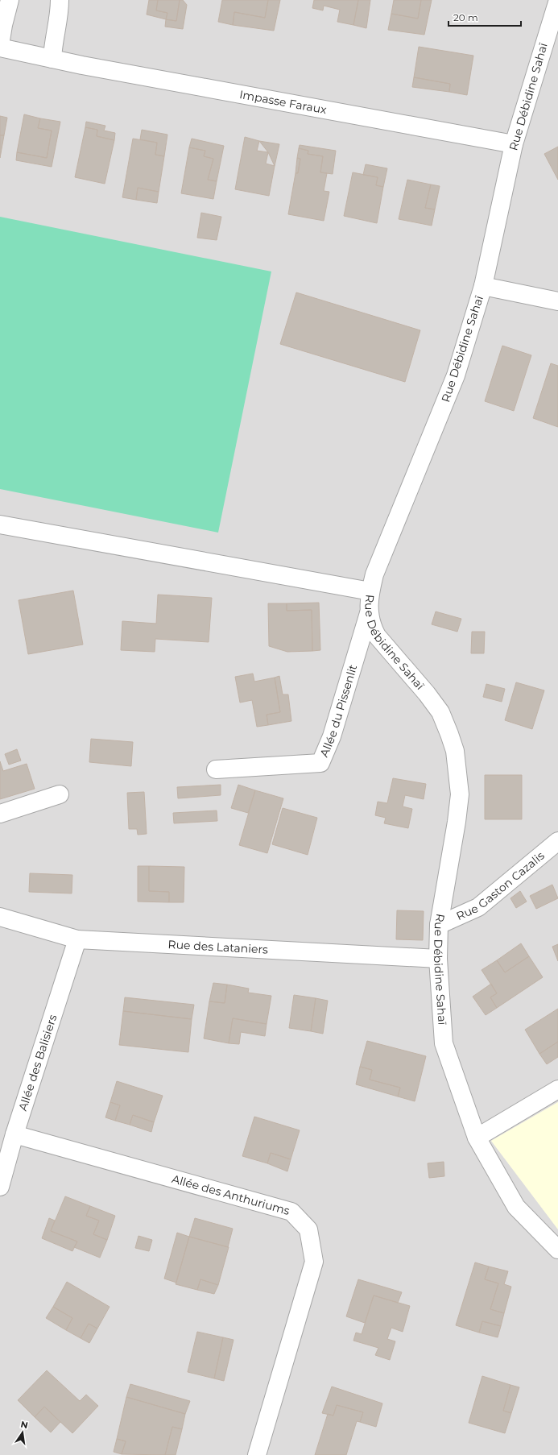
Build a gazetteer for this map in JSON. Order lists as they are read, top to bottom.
{
  "streets": {
    "street": [
      "Rue Débidine Sahaï",
      "Impasse Faraux",
      "Allée du Pissenlit",
      "Rue Gaston Cazalis",
      "Rue des Lataniers",
      "Allée des Balisiers",
      "Allée des Anthuriums"
    ]
  },
  "crossings": [
    ["Rue Débidine Sahaï", "Impasse Faraux"],
    ["Rue Débidine Sahaï", "Allée du Pissenlit"],
    ["Rue Débidine Sahaï", "Rue Gaston Cazalis"],
    ["Rue Débidine Sahaï", "Rue des Lataniers"],
    ["Rue des Lataniers", "Allée des Balisiers"],
    ["Allée des Balisiers", "Allée des Anthuriums"]
  ],
  "scale_bar": "20 m",
  "north": "top"
}
